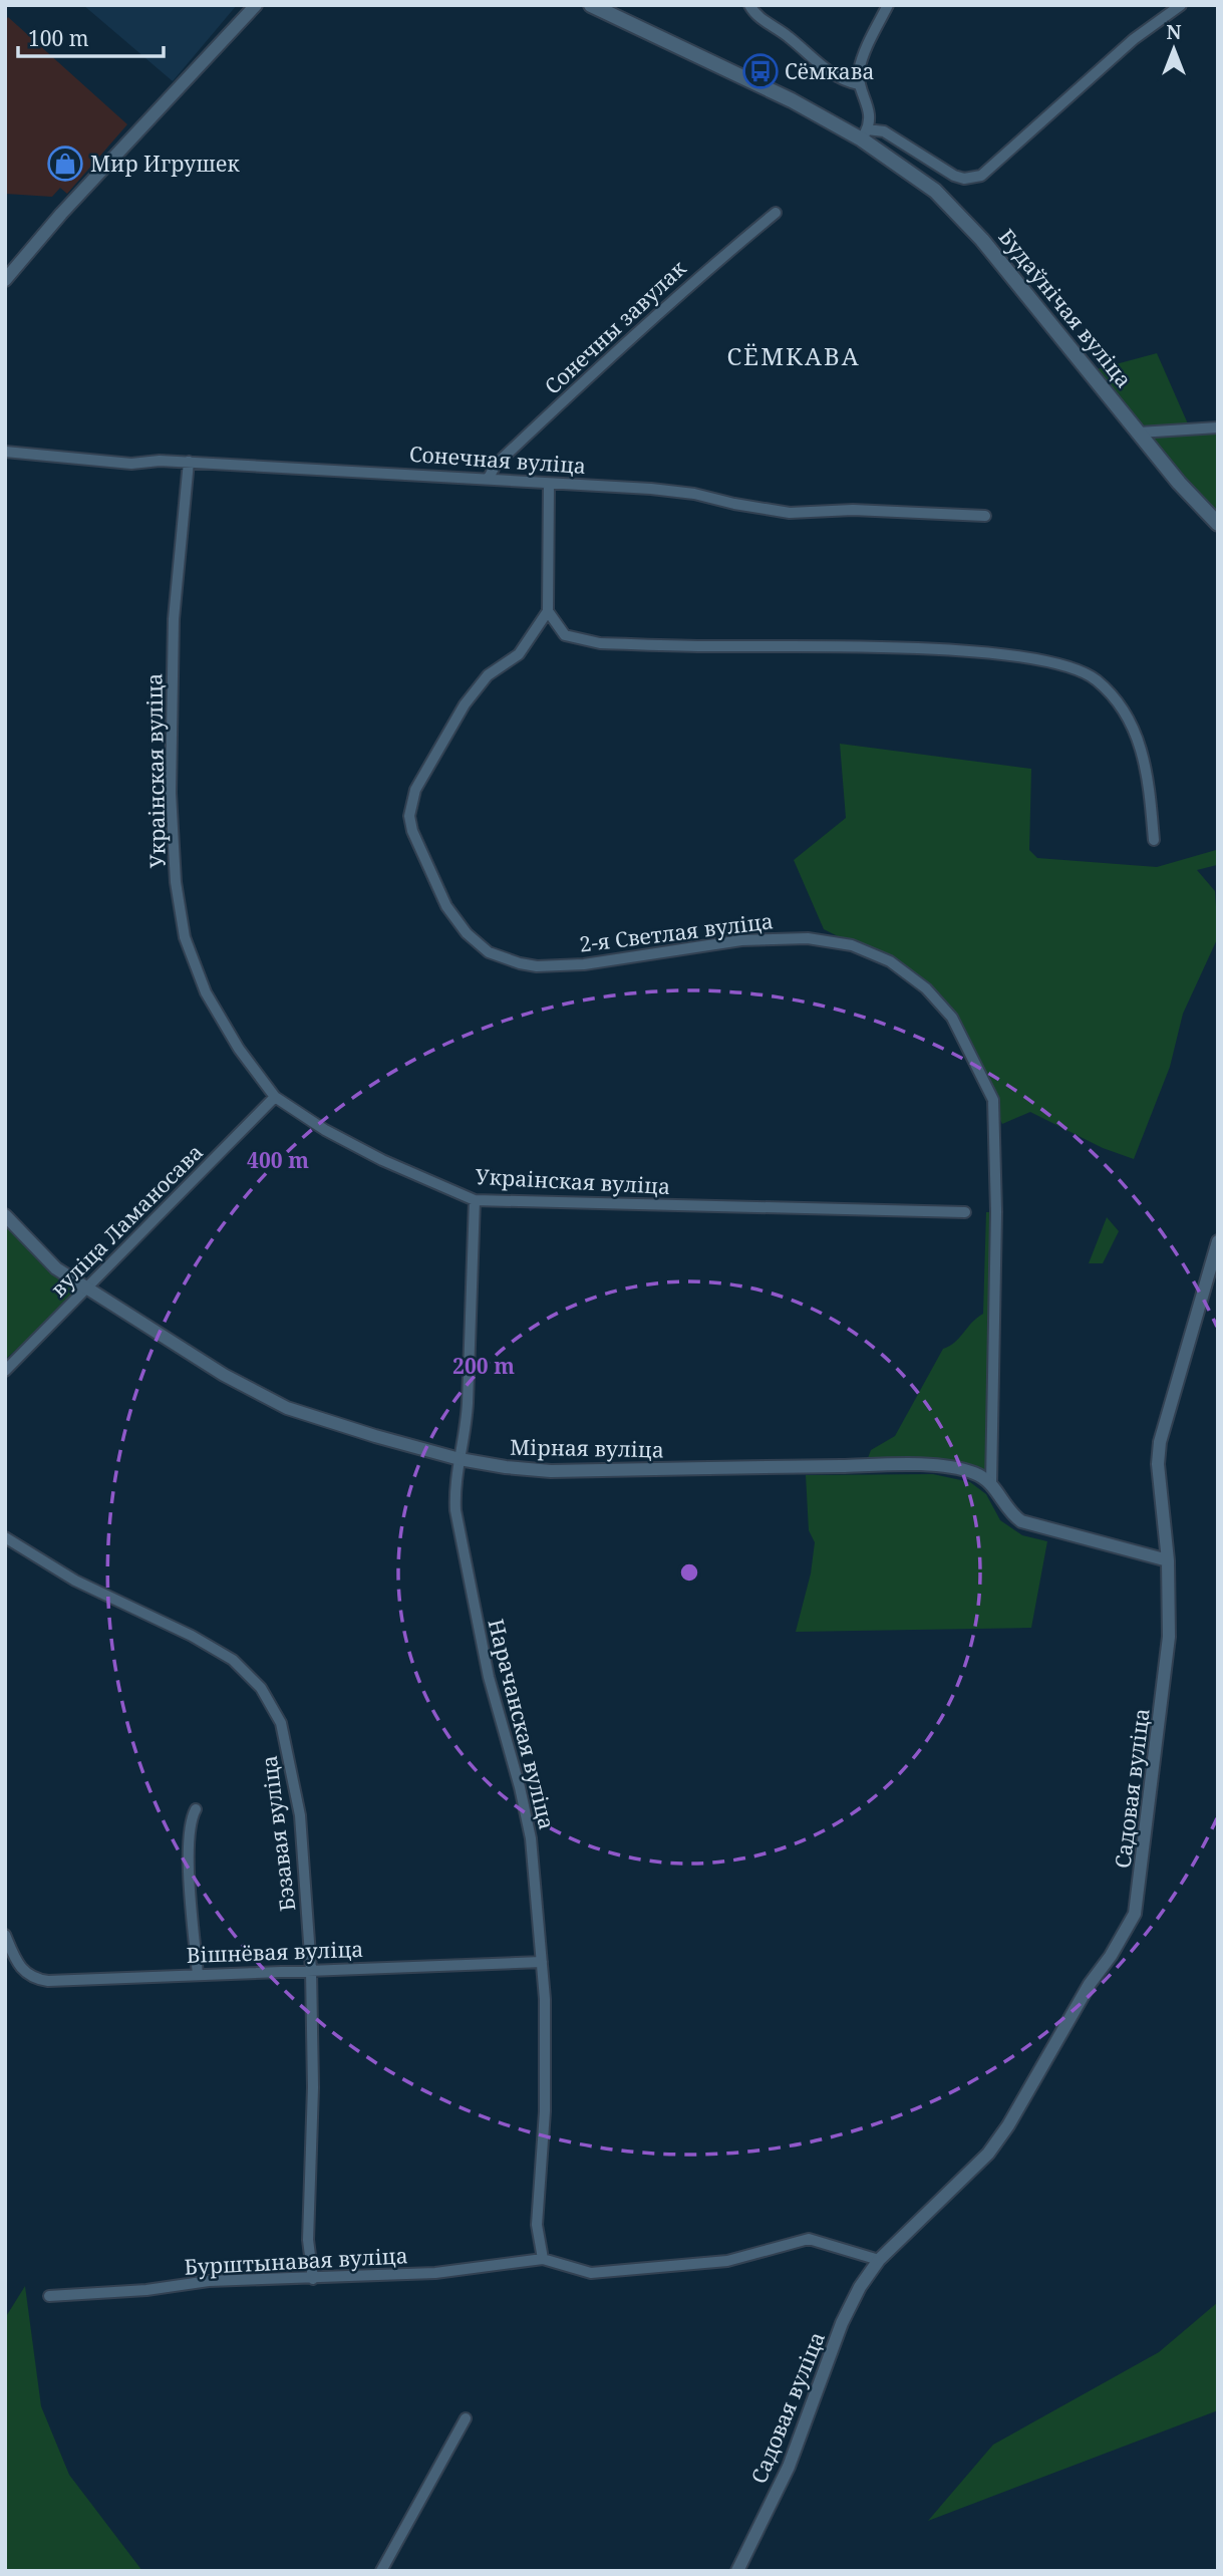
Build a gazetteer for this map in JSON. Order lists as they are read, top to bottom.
{
  "streets": {
    "main road": ["Будаўнічая вуліца"],
    "street": [
      "Сонечны завулак",
      "Сонечная вуліца",
      "Украінская вуліца",
      "2-я Светлая вуліца",
      "вуліца Ламаносава",
      "Мірная вуліца",
      "Нарачанская вуліца",
      "Садовая вуліца",
      "Бэзавая вуліца",
      "Вішнёвая вуліца",
      "Бурштынавая вуліца"
    ]
  },
  "crossings": [
    ["Сонечны завулак", "Сонечная вуліца"],
    ["Сонечная вуліца", "Украінская вуліца"],
    ["Украінская вуліца", "вуліца Ламаносава"],
    ["Украінская вуліца", "Нарачанская вуліца"],
    ["2-я Светлая вуліца", "Мірная вуліца"],
    ["вуліца Ламаносава", "Мірная вуліца"],
    ["Мірная вуліца", "Нарачанская вуліца"],
    ["Нарачанская вуліца", "Вішнёвая вуліца"],
    ["Нарачанская вуліца", "Бурштынавая вуліца"],
    ["Бэзавая вуліца", "Вішнёвая вуліца"],
    ["Бэзавая вуліца", "Бурштынавая вуліца"]
  ],
  "districts": ["СЁМКАВА"],
  "places": {
    "bus stop": ["Сёмкава"],
    "shop": ["Мир Игрушек"]
  },
  "scale_bar": "100 m",
  "north": "top",
  "rings": ["400 m", "200 m"]
}
